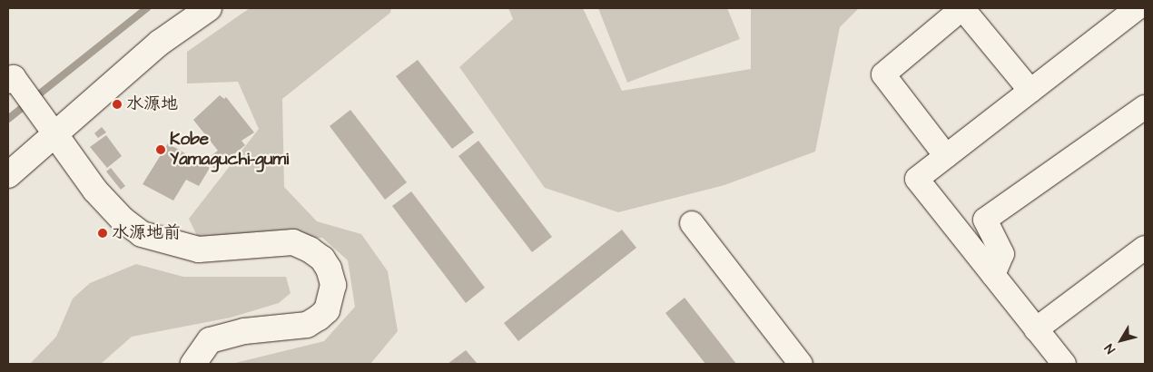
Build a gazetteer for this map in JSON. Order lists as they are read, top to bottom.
{
  "places": ["水源地", "Kobe Yamaguchi-gumi", "水源地前"],
  "north": "bottom left"
}
